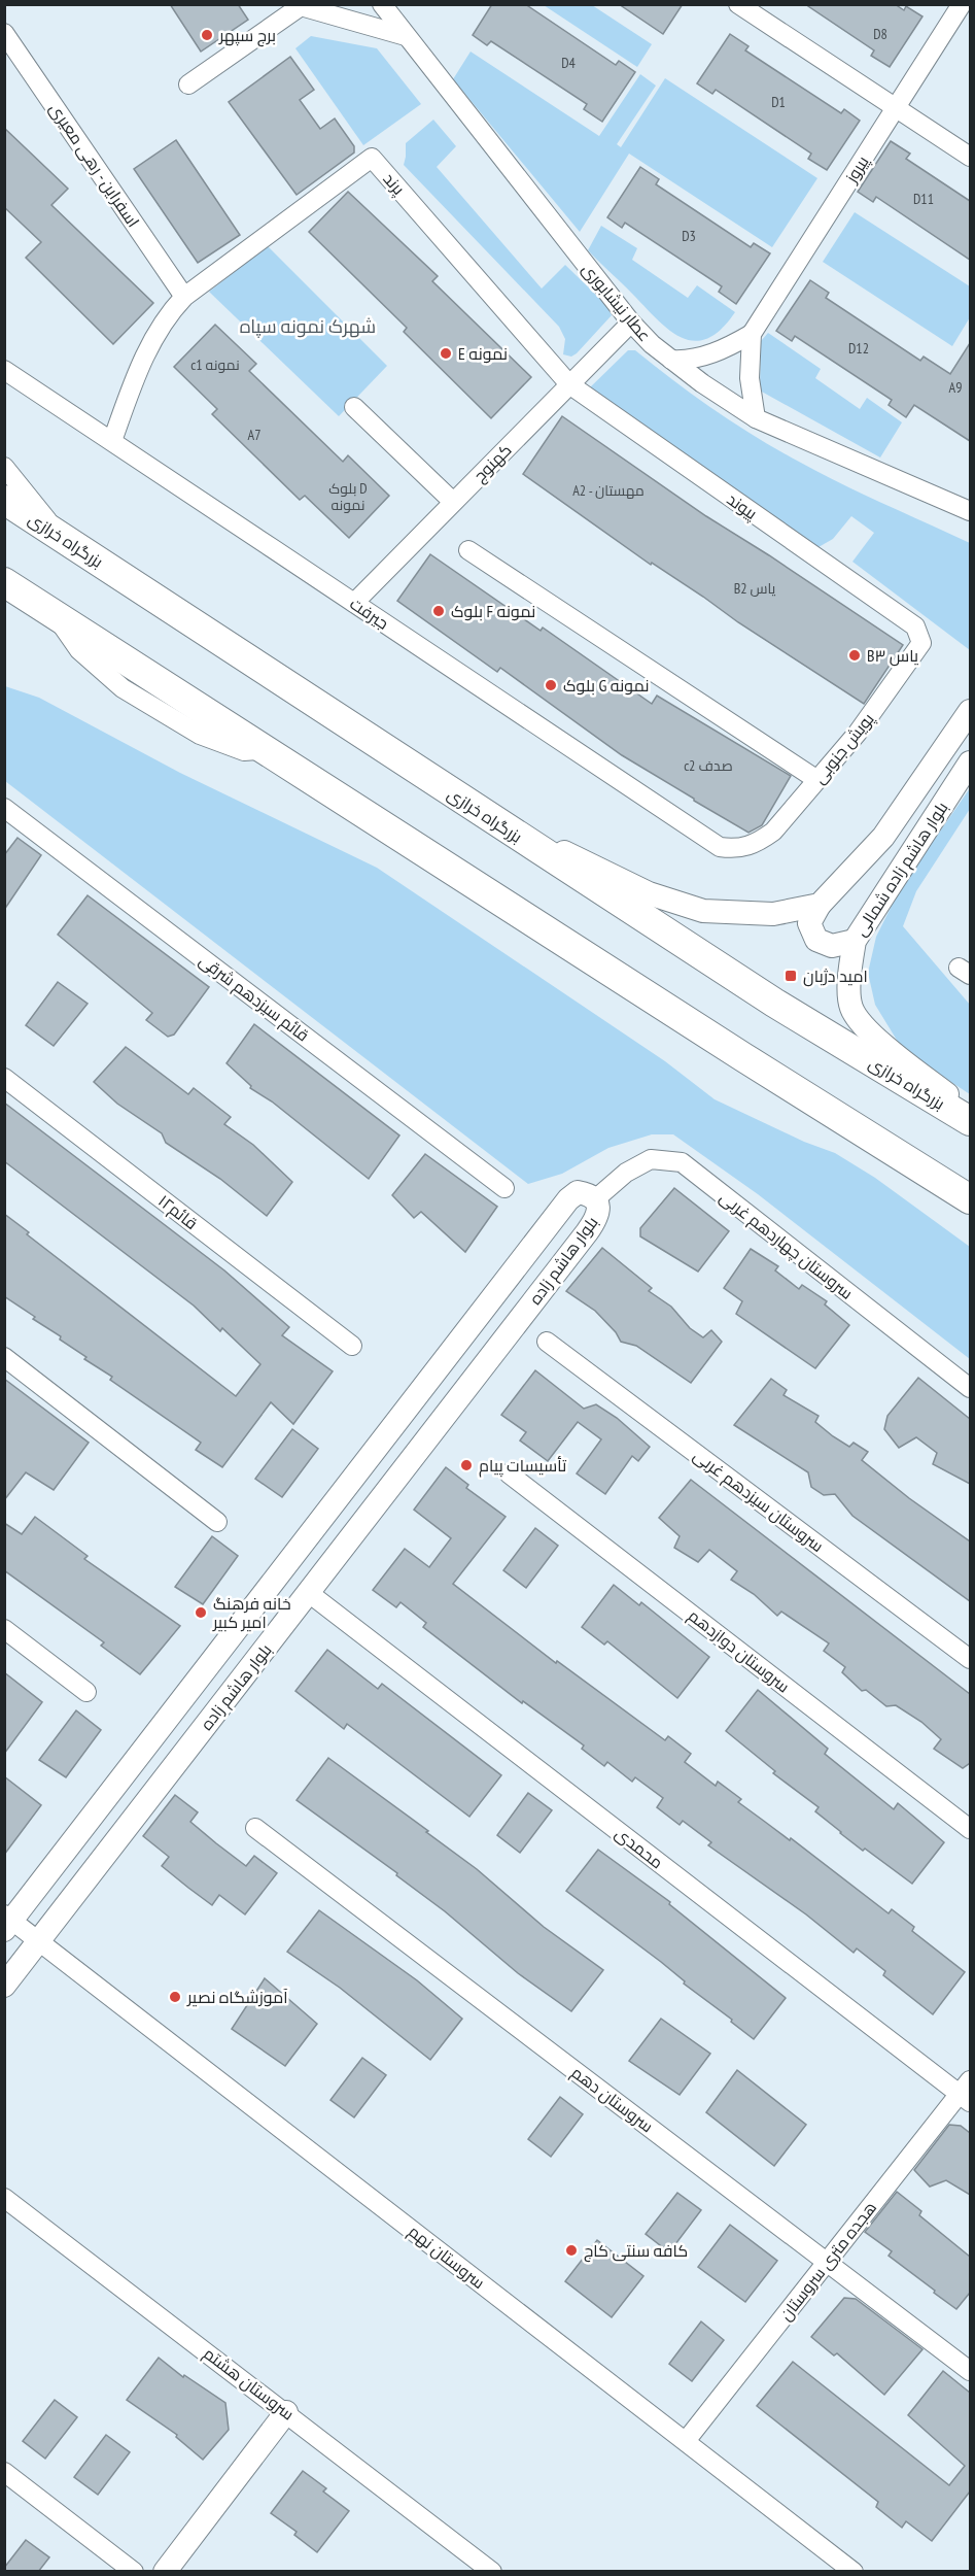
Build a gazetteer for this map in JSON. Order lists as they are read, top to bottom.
{
  "streets": {
    "highway": ["بزرگراه خرازی"],
    "street": [
      "اسفراين - رهی معیری",
      "پیروز",
      "پرند",
      "عطار نیشابوری",
      "كهنوج",
      "پیوند",
      "جيرفت",
      "پویش جنوبی",
      "بلوار هاشم زاده شمالی",
      "قائم سیزدهم شرقی",
      "قائم۱۲",
      "سروستان چهاردهم غربی",
      "بلوار هاشم زاده",
      "سروستان سیزدهم غربی",
      "سروستان دوازدهم",
      "محمدی",
      "سروستان دهم",
      "سروستان نهم",
      "هجده متری سروستان",
      "سروستان هشتم"
    ]
  },
  "crossings": [
    ["اسفراين - رهی معیری", "پرند"],
    ["پیروز", "عطار نیشابوری"],
    ["پرند", "كهنوج"],
    ["پرند", "پیوند"],
    ["پرند", "جيرفت"],
    ["عطار نیشابوری", "كهنوج"],
    ["كهنوج", "پیوند"],
    ["كهنوج", "جيرفت"],
    ["پیوند", "پویش جنوبی"],
    ["جيرفت", "پویش جنوبی"],
    ["سروستان چهاردهم غربی", "بلوار هاشم زاده"],
    ["بلوار هاشم زاده", "محمدی"],
    ["بلوار هاشم زاده", "سروستان نهم"],
    ["محمدی", "هجده متری سروستان"],
    ["سروستان دهم", "هجده متری سروستان"],
    ["سروستان نهم", "هجده متری سروستان"]
  ],
  "districts": ["شهرک نمونه سپاه"],
  "places": {
    "other": [
      "برج سپهر",
      "E نمونه",
      "بلوک F نمونه",
      "B۳ یاس",
      "بلوک G نمونه",
      "تأسیسات پیام",
      "خانه فرهنگ امیر کبیر",
      "آموزشگاه نصیر",
      "کافه سنتی کاج"
    ],
    "transit": ["امید دژبان"]
  },
  "house_numbers": [
    "D8",
    "D4",
    "D1",
    "D11",
    "D3",
    "D12",
    "c1 نمونه",
    "A9",
    "A7",
    "بلوک D نمونه",
    "A2 - مهستان",
    "B2 یاس",
    "c2 صدف"
  ]
}
